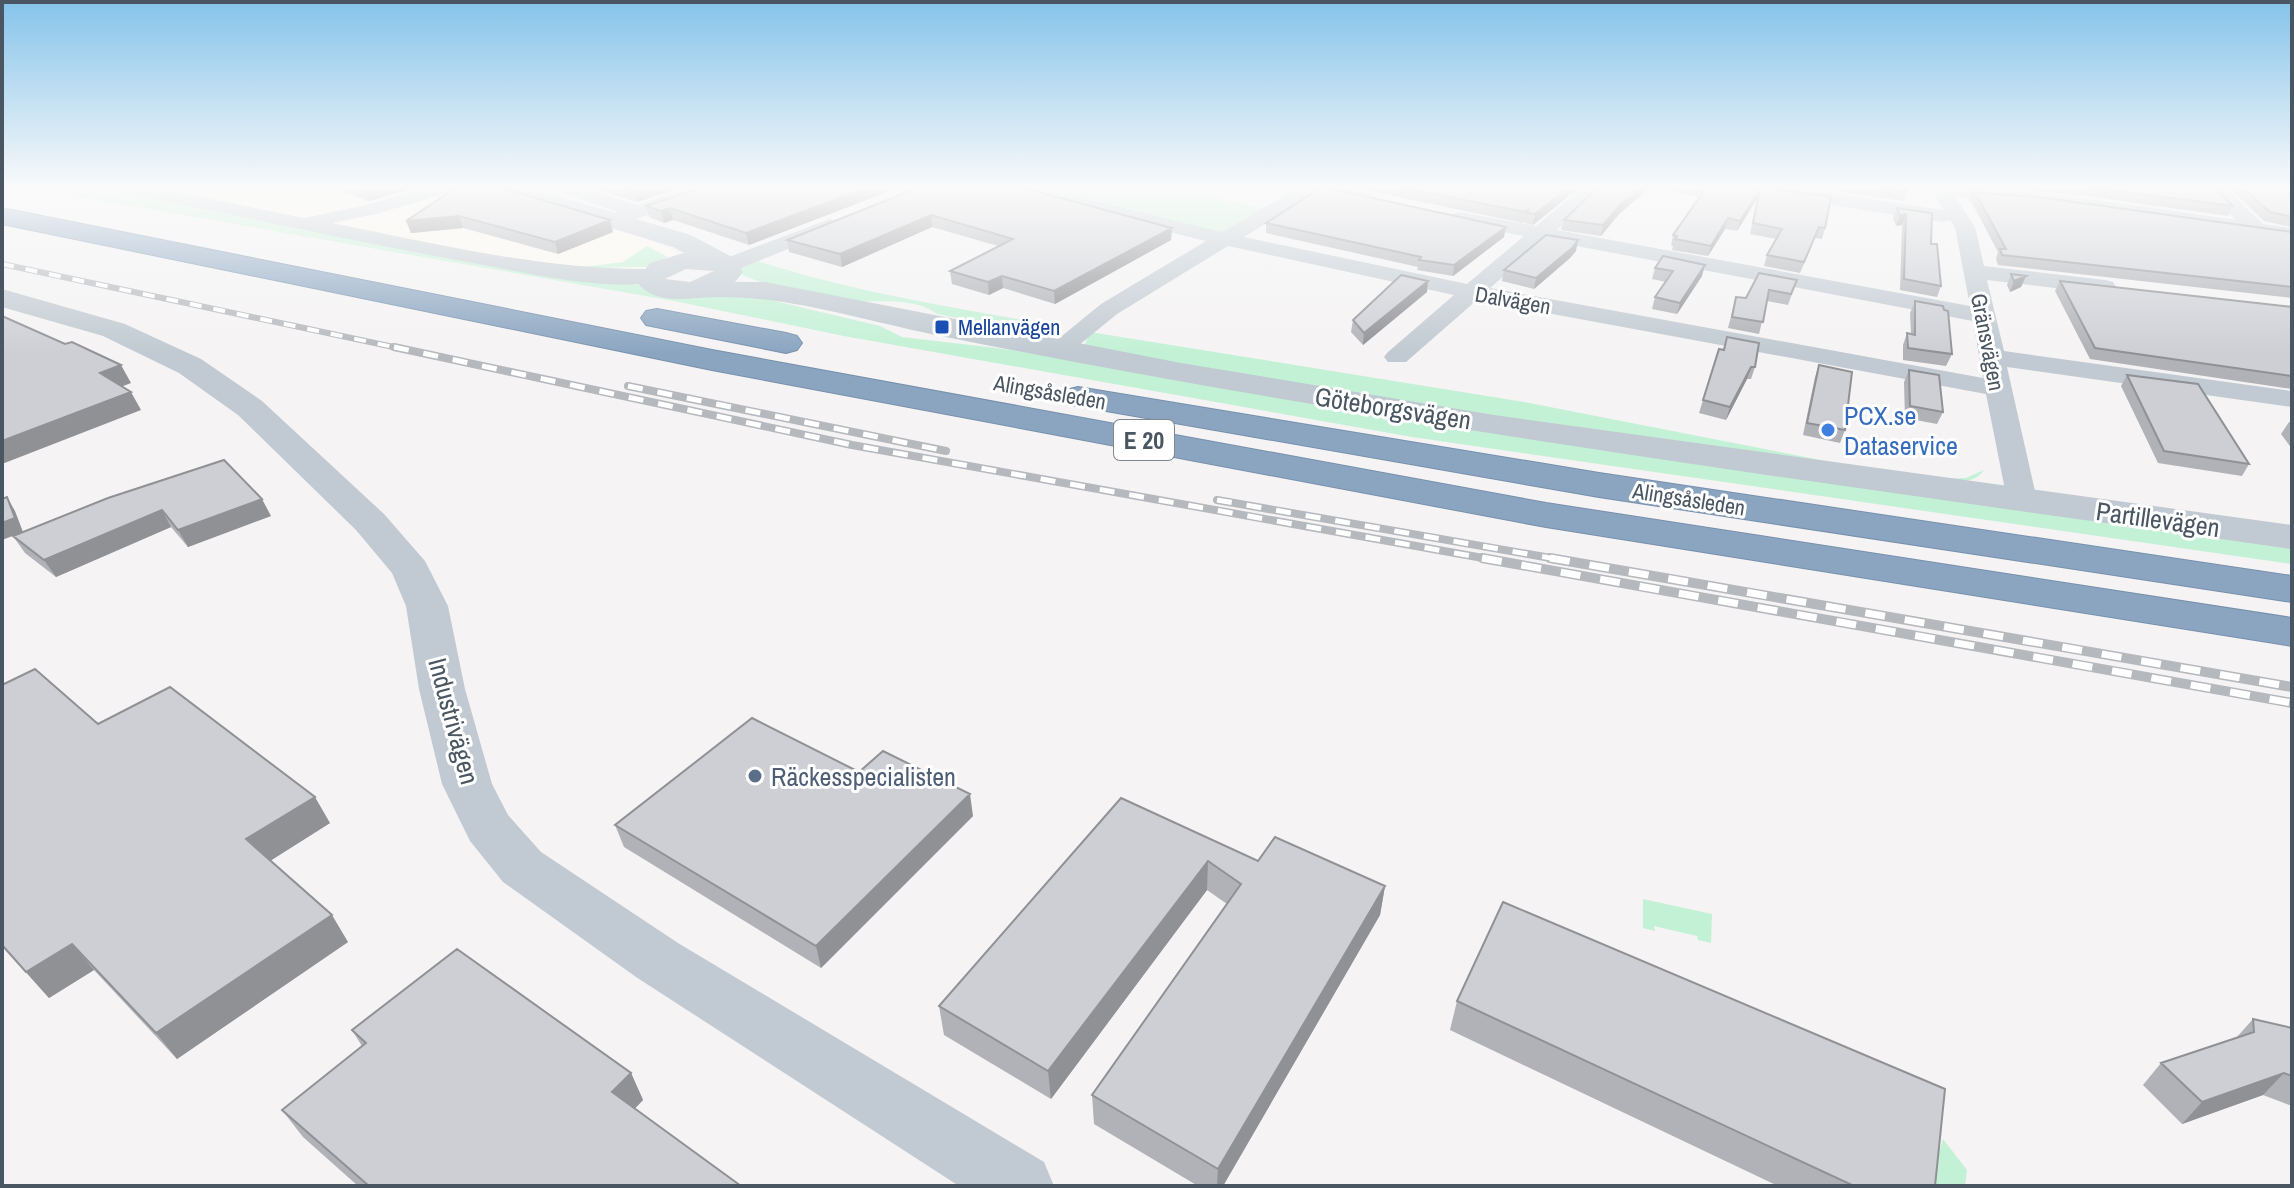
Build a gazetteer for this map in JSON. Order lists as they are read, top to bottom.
{
  "streets": {
    "highway": ["Alingsåsleden", "E 20"],
    "street": [
      "Dalvägen",
      "Gränsvägen",
      "Göteborgsvägen",
      "Partillevägen",
      "Industrivägen"
    ]
  },
  "crossings": [
    ["Dalvägen", "Gränsvägen"],
    ["Gränsvägen", "Göteborgsvägen"],
    ["Gränsvägen", "Partillevägen"],
    ["Göteborgsvägen", "Partillevägen"]
  ],
  "places": {
    "transit": ["Mellanvägen"],
    "other": ["PCX.se Dataservice", "Räckesspecialisten"]
  }
}
